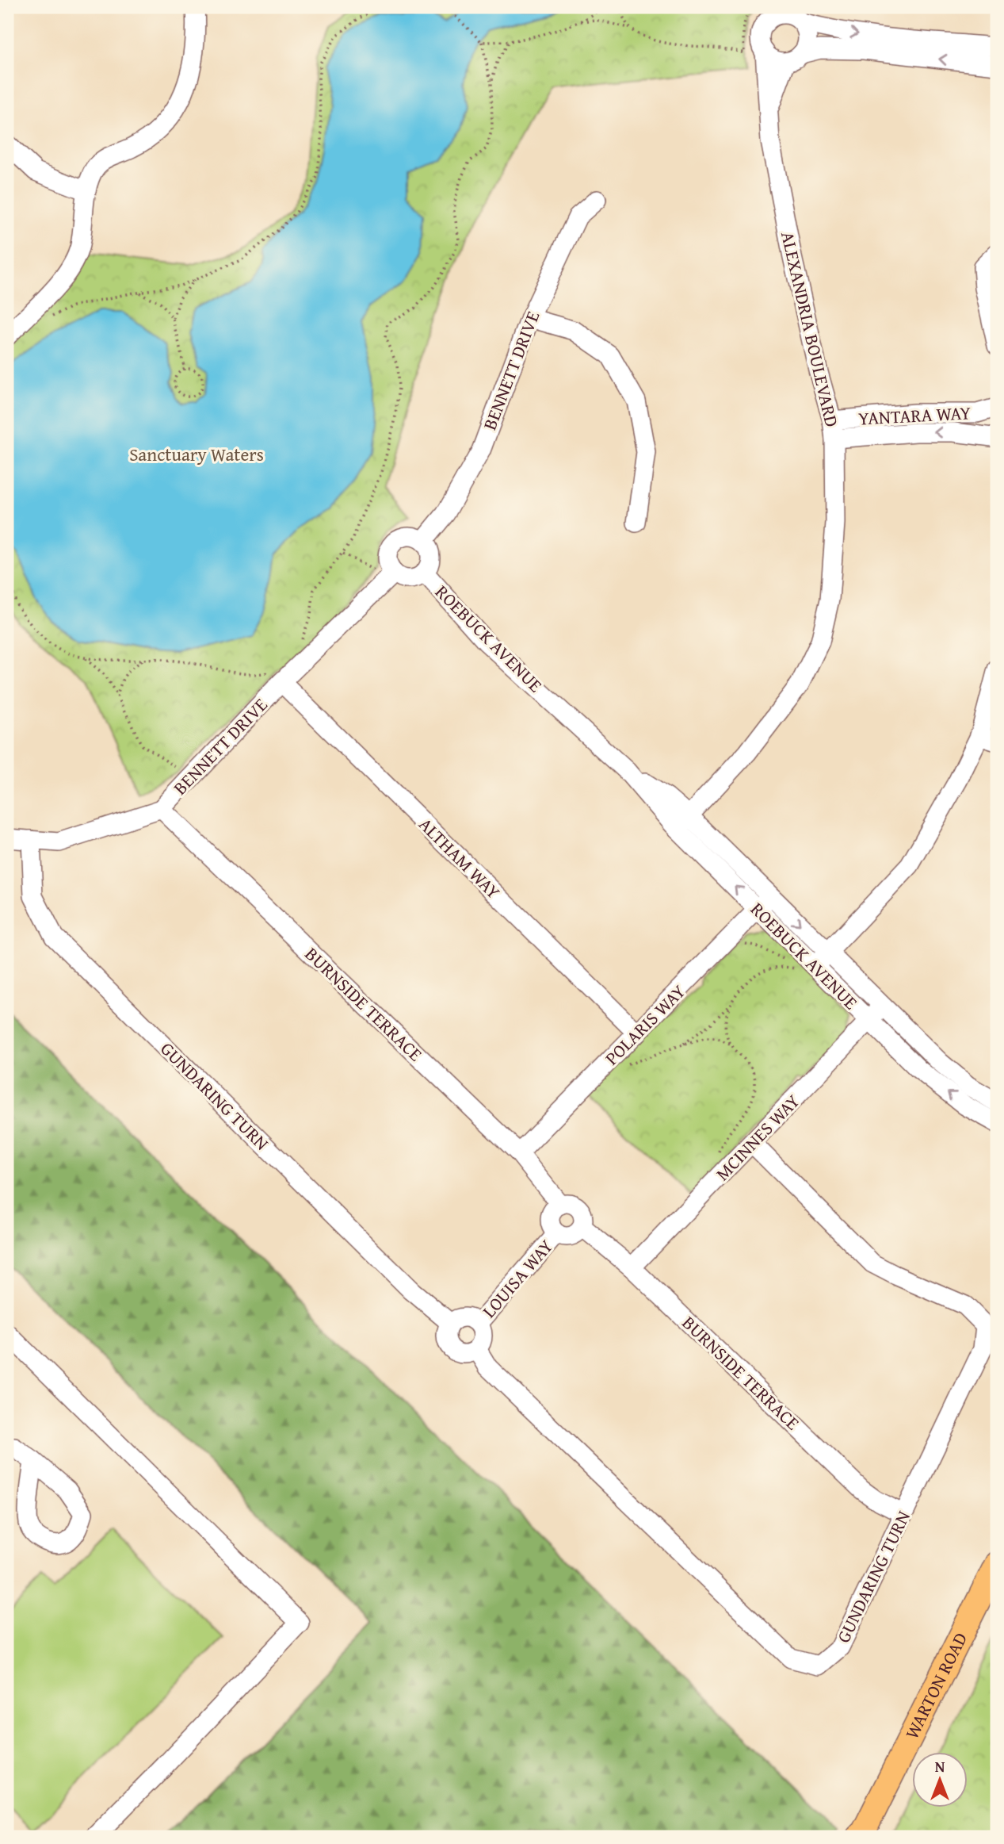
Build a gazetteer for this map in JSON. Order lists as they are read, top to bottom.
{
  "streets": {
    "main road": ["WARTON ROAD"],
    "street": [
      "ALEXANDRIA BOULEVARD",
      "BENNETT DRIVE",
      "YANTARA WAY",
      "ROEBUCK AVENUE",
      "ALTHAM WAY",
      "BURNSIDE TERRACE",
      "POLARIS WAY",
      "GUNDARING TURN",
      "MCINNES WAY",
      "LOUISA WAY"
    ]
  },
  "crossings": [
    ["ALEXANDRIA BOULEVARD", "YANTARA WAY"],
    ["ALEXANDRIA BOULEVARD", "ROEBUCK AVENUE"],
    ["BENNETT DRIVE", "ROEBUCK AVENUE"],
    ["BENNETT DRIVE", "ALTHAM WAY"],
    ["BENNETT DRIVE", "BURNSIDE TERRACE"],
    ["BENNETT DRIVE", "GUNDARING TURN"],
    ["ROEBUCK AVENUE", "POLARIS WAY"],
    ["ROEBUCK AVENUE", "MCINNES WAY"],
    ["ALTHAM WAY", "POLARIS WAY"],
    ["BURNSIDE TERRACE", "POLARIS WAY"],
    ["BURNSIDE TERRACE", "GUNDARING TURN"],
    ["BURNSIDE TERRACE", "MCINNES WAY"],
    ["BURNSIDE TERRACE", "LOUISA WAY"],
    ["GUNDARING TURN", "MCINNES WAY"],
    ["GUNDARING TURN", "LOUISA WAY"]
  ],
  "parks": ["Sanctuary Waters"],
  "north": "top"
}
